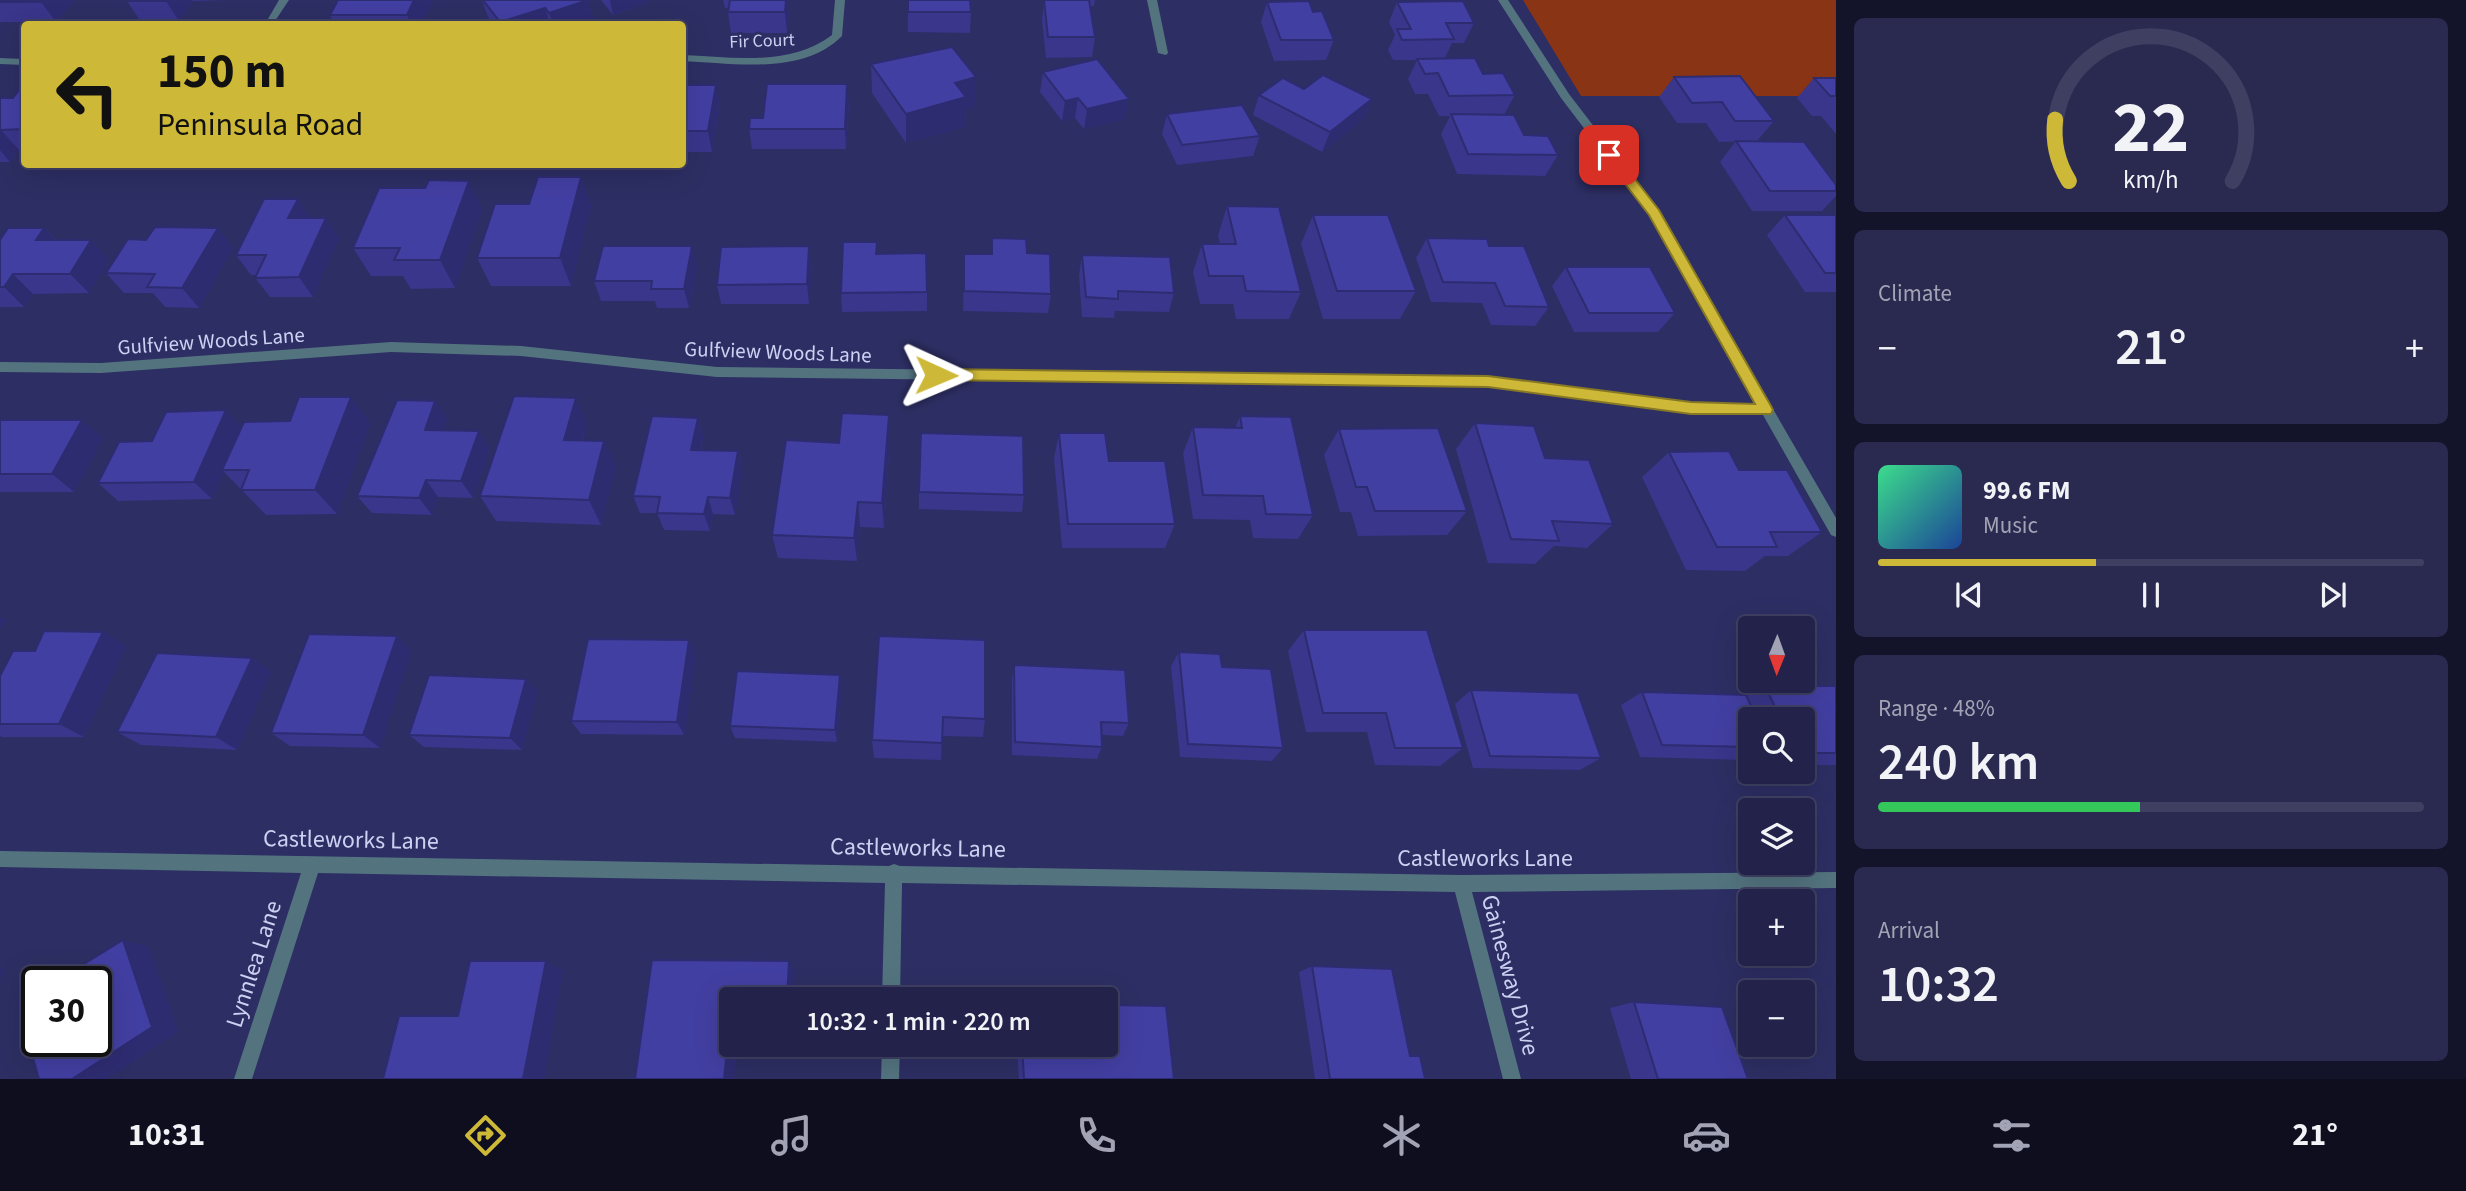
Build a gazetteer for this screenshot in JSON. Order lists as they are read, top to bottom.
{
  "streets": {
    "street": [
      "Fir Court",
      "Gulfview Woods Lane",
      "Castleworks Lane",
      "Lynnlea Lane",
      "Gainesway Drive"
    ]
  },
  "crossings": [
    ["Castleworks Lane", "Lynnlea Lane"],
    ["Castleworks Lane", "Gainesway Drive"]
  ],
  "north": "bottom",
  "page": {
    "turn": ["150 m", "Peninsula Road"],
    "tile": [
      "Climate",
      ["Range · 48%", "240 km"],
      ["Arrival", "10:32"]
    ],
    "heat": ["−", "21°", "+"],
    "song": ["99.6 FM", "Music"],
    "map_buttons": ["+", "−"],
    "limit": "30",
    "trip": "10:32 · 1 min · 220 m",
    "tabs": ["10:31", "21°"],
    "gauge": ["22", "km/h"]
  }
}
